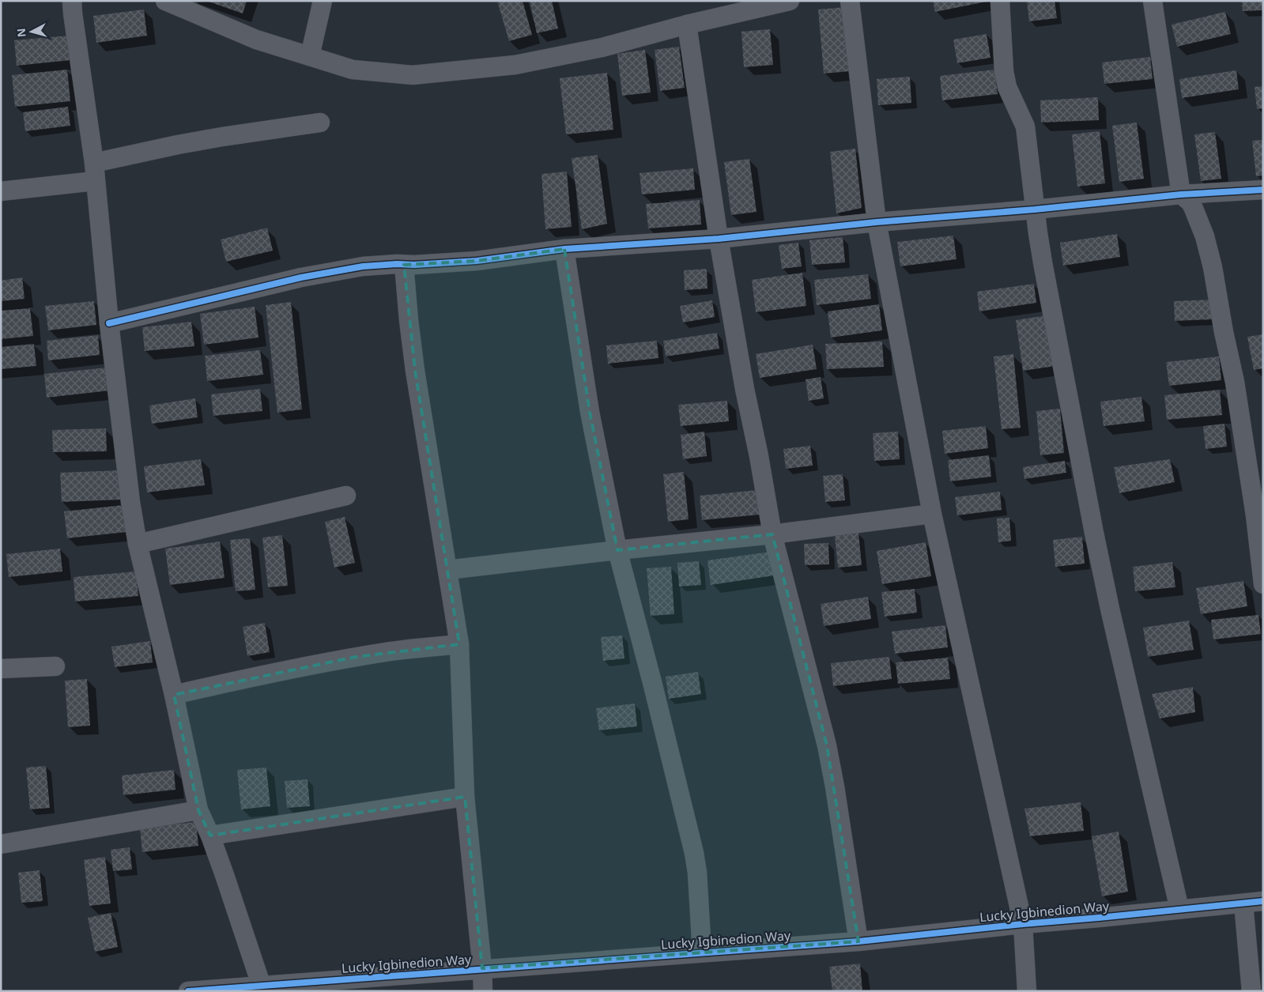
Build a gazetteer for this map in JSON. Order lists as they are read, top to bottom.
{
  "streets": {
    "street": ["Lucky Igbinedion Way"]
  },
  "north": "left"
}
